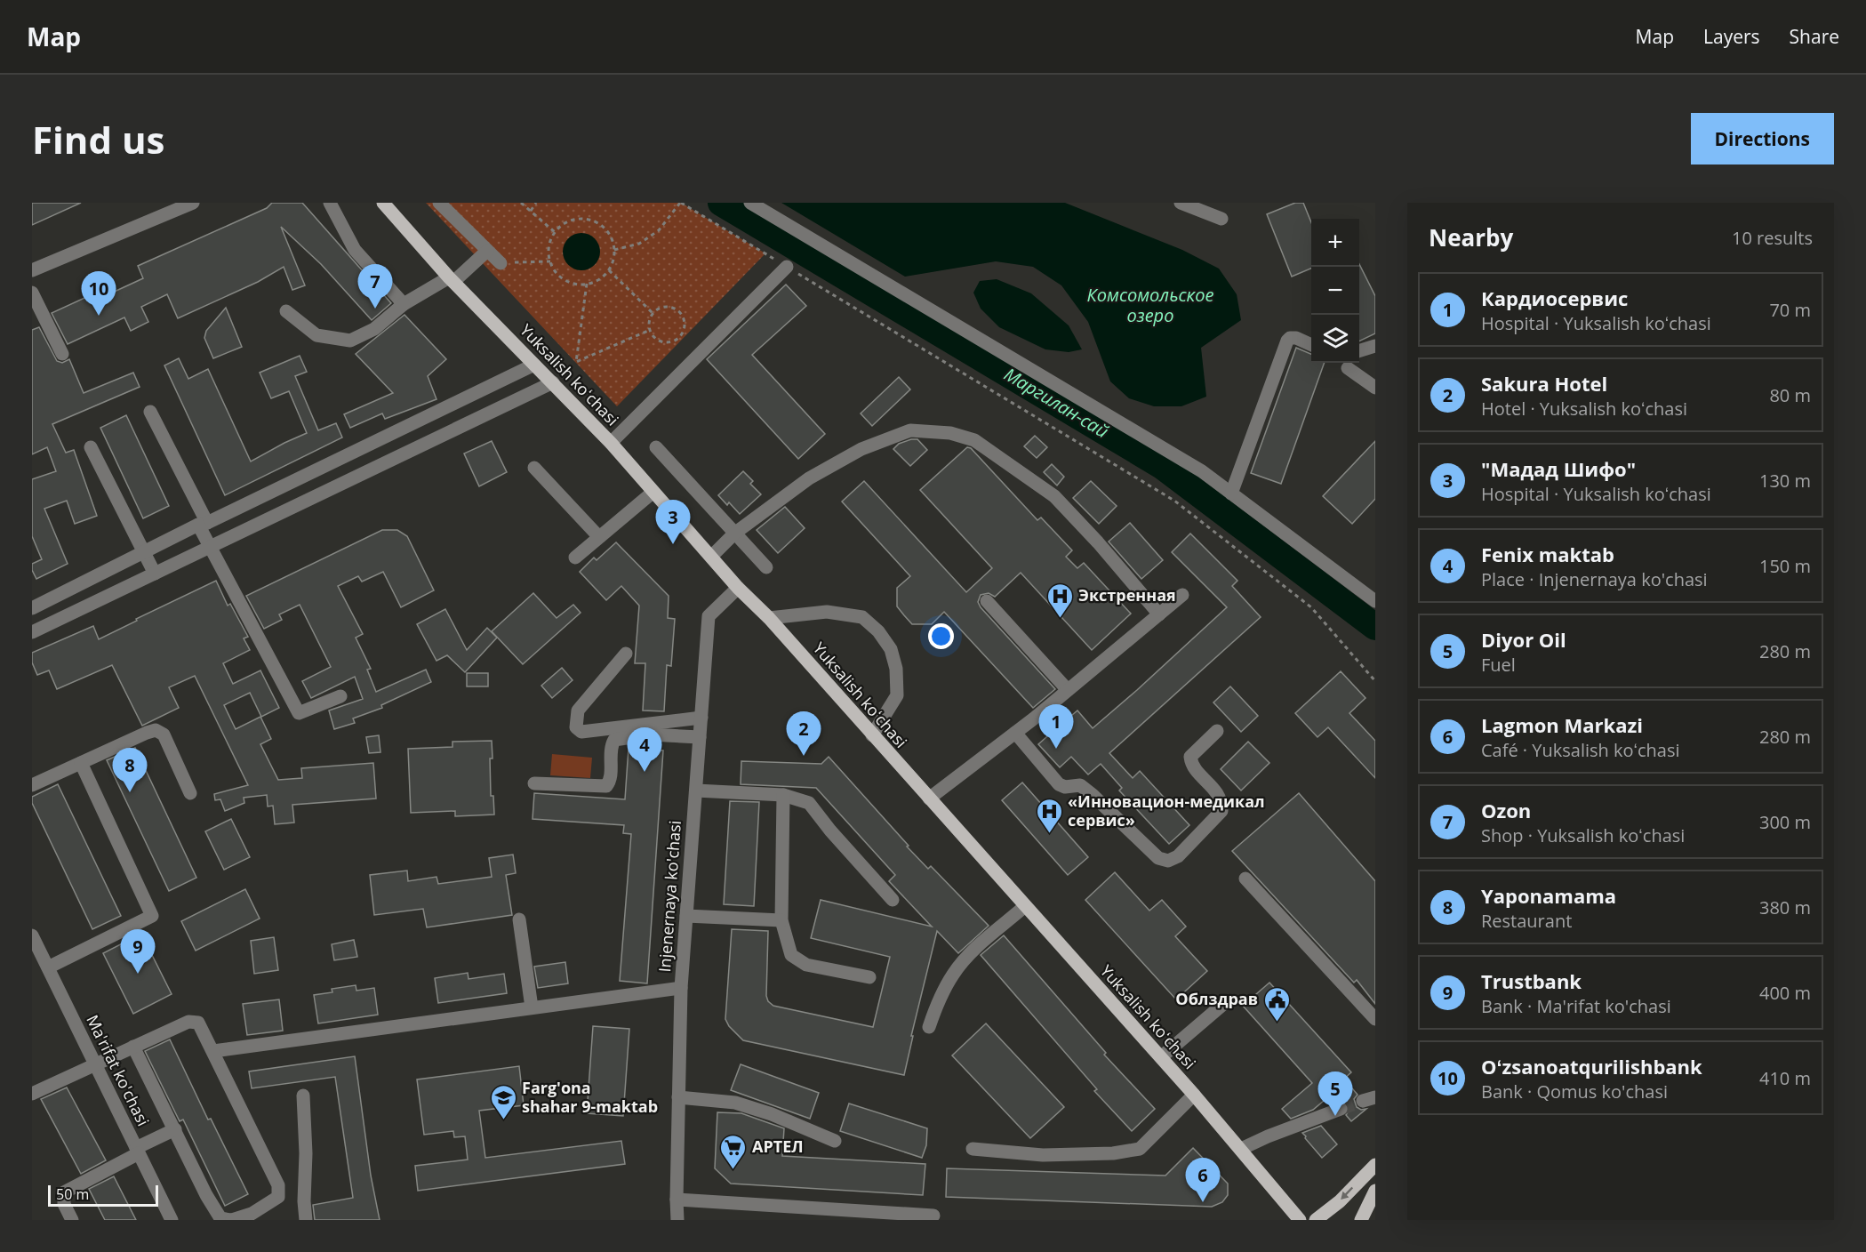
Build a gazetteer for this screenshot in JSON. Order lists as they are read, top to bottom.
{
  "streets": {
    "main road": ["Yuksalish koʻchasi"],
    "street": ["Injenernaya ko'chasi", "Ma'rifat ko'chasi"]
  },
  "crossings": [
    ["Yuksalish koʻchasi", "Injenernaya ko'chasi"]
  ],
  "water": ["Комсомольское озеро", "Маргилан-сай"],
  "places": {
    "hospital": ["Экстренная", "«Инновацион-медикал сервис»"],
    "public building": ["Облздрав"],
    "school or university": ["Farg'ona shahar 9-maktab"],
    "supermarket": ["АРТЕЛ"]
  },
  "scale_bar": "50 m",
  "page": {
    "header": "Map",
    "nav": ["Map", "Layers", "Share"],
    "buttons": "Directions",
    "title": "Find us",
    "heading": ["Nearby", "10 results"],
    "map_buttons": ["+", "−"],
    "pins": [
      "7",
      "10",
      "3",
      "1",
      "2",
      "4",
      "8",
      "9",
      "5",
      "6"
    ],
    "list": [
      {
        "mark": "1",
        "name": "Кардиосервис",
        "note": "Hospital · Yuksalish koʻchasi",
        "value": "70 m"
      },
      {
        "mark": "2",
        "name": "Sakura Hotel",
        "note": "Hotel · Yuksalish koʻchasi",
        "value": "80 m"
      },
      {
        "mark": "3",
        "name": "\"Мадад Шифо\"",
        "note": "Hospital · Yuksalish koʻchasi",
        "value": "130 m"
      },
      {
        "mark": "4",
        "name": "Fenix maktab",
        "note": "Place · Injenernaya ko'chasi",
        "value": "150 m"
      },
      {
        "mark": "5",
        "name": "Diyor Oil",
        "note": "Fuel",
        "value": "280 m"
      },
      {
        "mark": "6",
        "name": "Lagmon Markazi",
        "note": "Café · Yuksalish koʻchasi",
        "value": "280 m"
      },
      {
        "mark": "7",
        "name": "Ozon",
        "note": "Shop · Yuksalish koʻchasi",
        "value": "300 m"
      },
      {
        "mark": "8",
        "name": "Yaponamama",
        "note": "Restaurant",
        "value": "380 m"
      },
      {
        "mark": "9",
        "name": "Trustbank",
        "note": "Bank · Ma'rifat ko'chasi",
        "value": "400 m"
      },
      {
        "mark": "10",
        "name": "Oʻzsanoatqurilishbank",
        "note": "Bank · Qomus ko'chasi",
        "value": "410 m"
      }
    ],
    "scale": "50 m"
  }
}
